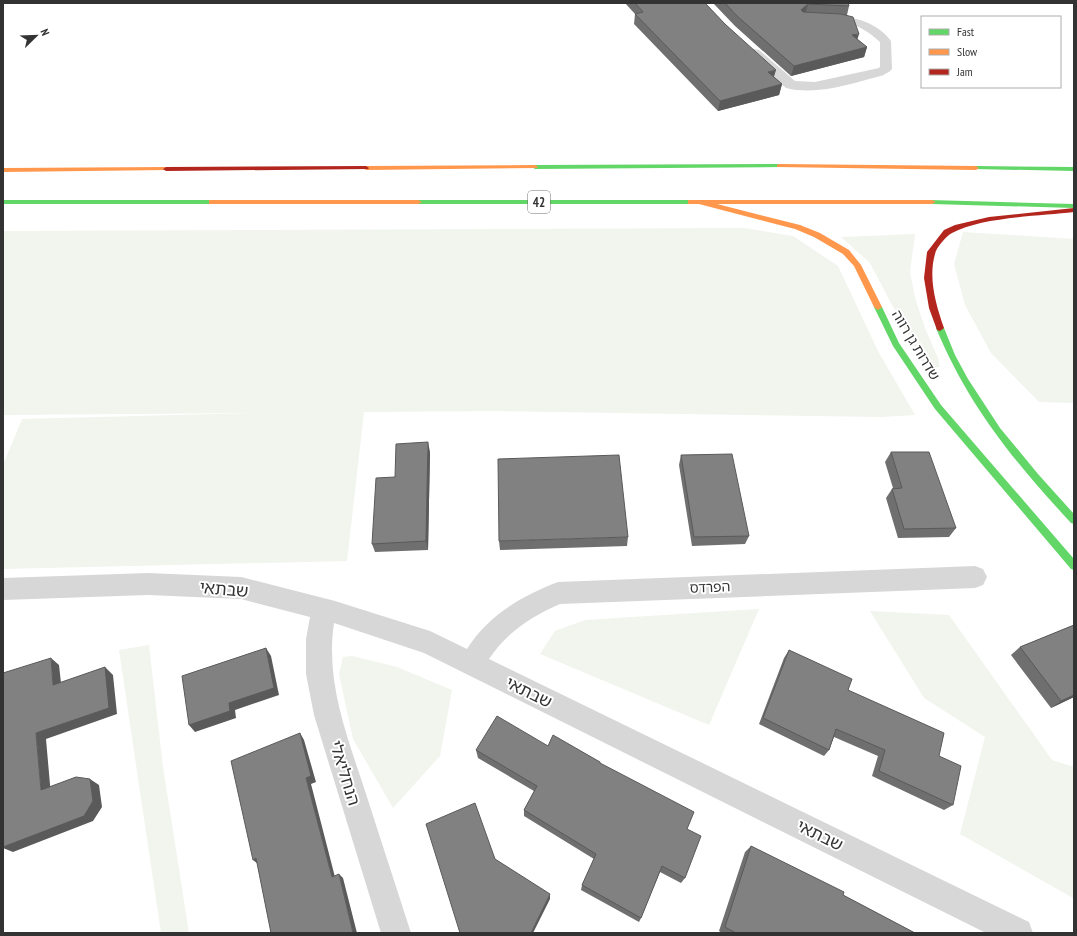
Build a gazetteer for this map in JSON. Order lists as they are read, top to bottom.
{
  "streets": {
    "main road": ["42", "שדרות גן רווה"],
    "street": ["הפרדס", "שבתאי", "הנחליאלי"]
  },
  "crossings": [
    ["42", "שדרות גן רווה"],
    ["הפרדס", "שבתאי"],
    ["שבתאי", "הנחליאלי"]
  ],
  "legend": ["Fast", "Slow", "Jam"],
  "north": "top right"
}
